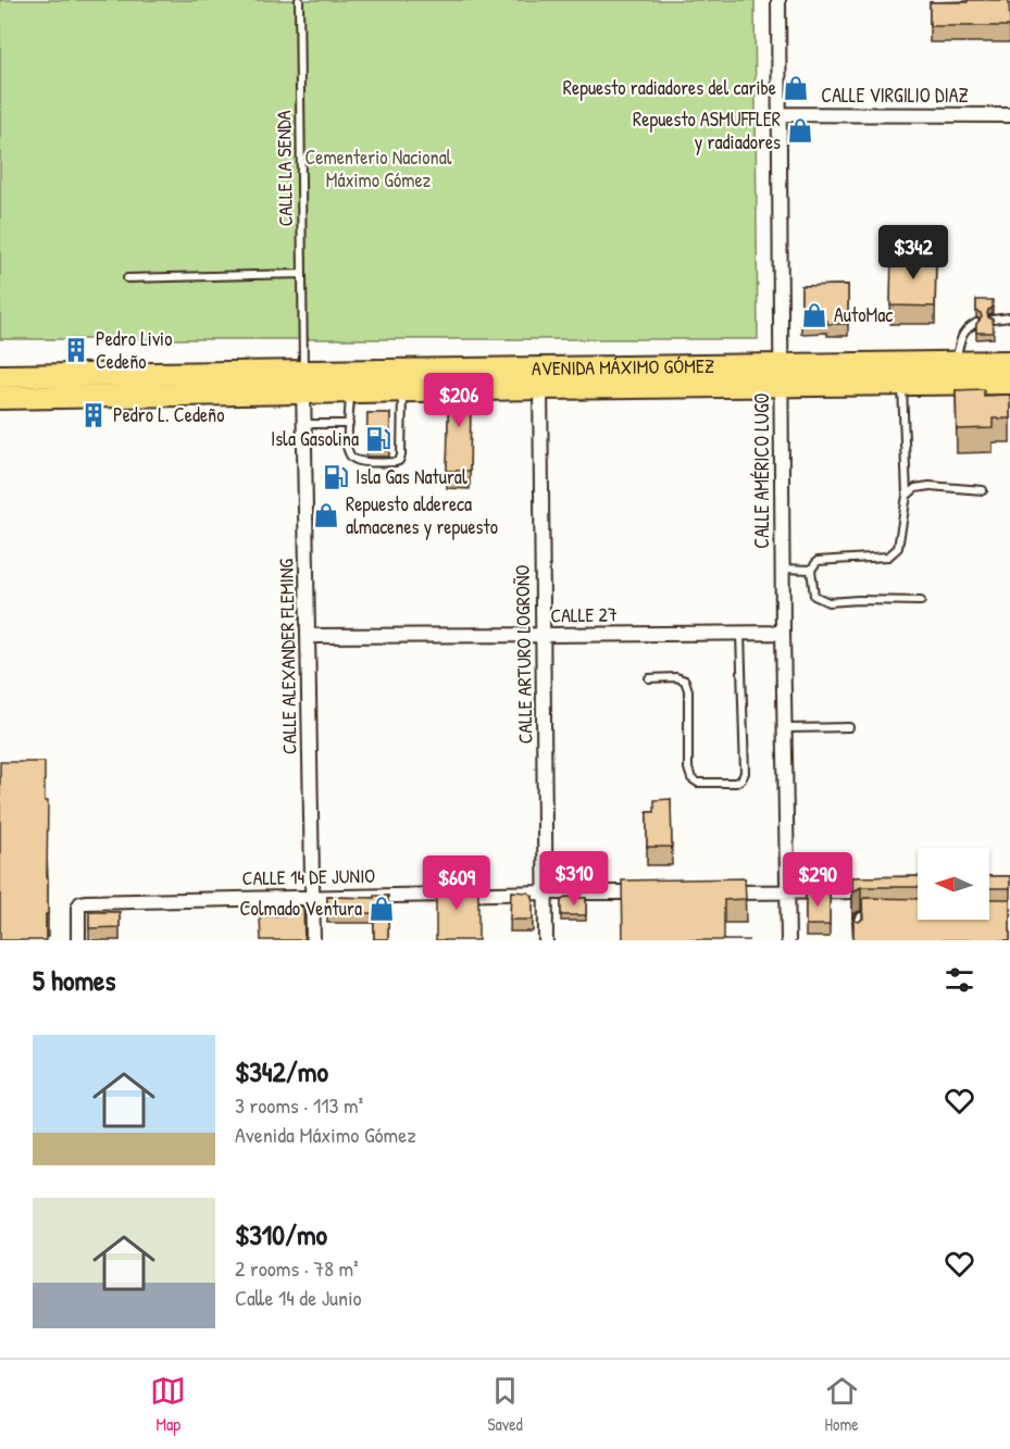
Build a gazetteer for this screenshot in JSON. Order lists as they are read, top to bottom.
{
  "streets": {
    "main road": ["AVENIDA MÁXIMO GÓMEZ"],
    "street": [
      "CALLE VIRGILIO DIAZ",
      "CALLE AMÉRICO LUGO",
      "CALLE 27",
      "CALLE ARTURO LOGROÑO",
      "CALLE ALEXANDER FLEMING",
      "CALLE 14 DE JUNIO"
    ],
    "lane": ["CALLE LA SENDA"]
  },
  "crossings": [
    ["CALLE VIRGILIO DIAZ", "CALLE AMÉRICO LUGO"],
    ["CALLE LA SENDA", "AVENIDA MÁXIMO GÓMEZ"],
    ["CALLE LA SENDA", "CALLE ALEXANDER FLEMING"],
    ["AVENIDA MÁXIMO GÓMEZ", "CALLE AMÉRICO LUGO"],
    ["AVENIDA MÁXIMO GÓMEZ", "CALLE ARTURO LOGROÑO"],
    ["AVENIDA MÁXIMO GÓMEZ", "CALLE ALEXANDER FLEMING"],
    ["CALLE AMÉRICO LUGO", "CALLE 27"],
    ["CALLE 27", "CALLE ARTURO LOGROÑO"],
    ["CALLE 27", "CALLE ALEXANDER FLEMING"],
    ["CALLE ARTURO LOGROÑO", "CALLE 14 DE JUNIO"],
    ["CALLE ALEXANDER FLEMING", "CALLE 14 DE JUNIO"]
  ],
  "parks": ["Cementerio Nacional Máximo Gómez"],
  "places": {
    "shop": [
      "Repuesto radiadores del caribe",
      "Repuesto ASMUFFLER y radiadores",
      "AutoMac",
      "Repuesto aldereca almacenes y repuesto",
      "Colmado Ventura"
    ],
    "building": ["Pedro Livio Cedeño", "Pedro L. Cedeño"],
    "fuel station": ["Isla Gasolina", "Isla Gas Natural"]
  },
  "north": "left",
  "page": {
    "price": [
      "$342",
      "$206",
      "$310",
      "$290",
      "$609"
    ],
    "heading": "5 homes",
    "list": [
      {
        "name": "$342/mo",
        "note": "3 rooms · 113 m² · Avenida Máximo Gómez"
      },
      {
        "name": "$310/mo",
        "note": "2 rooms · 78 m² · Calle 14 de Junio"
      }
    ],
    "tabs": ["Map", "Saved", "Home"]
  }
}
